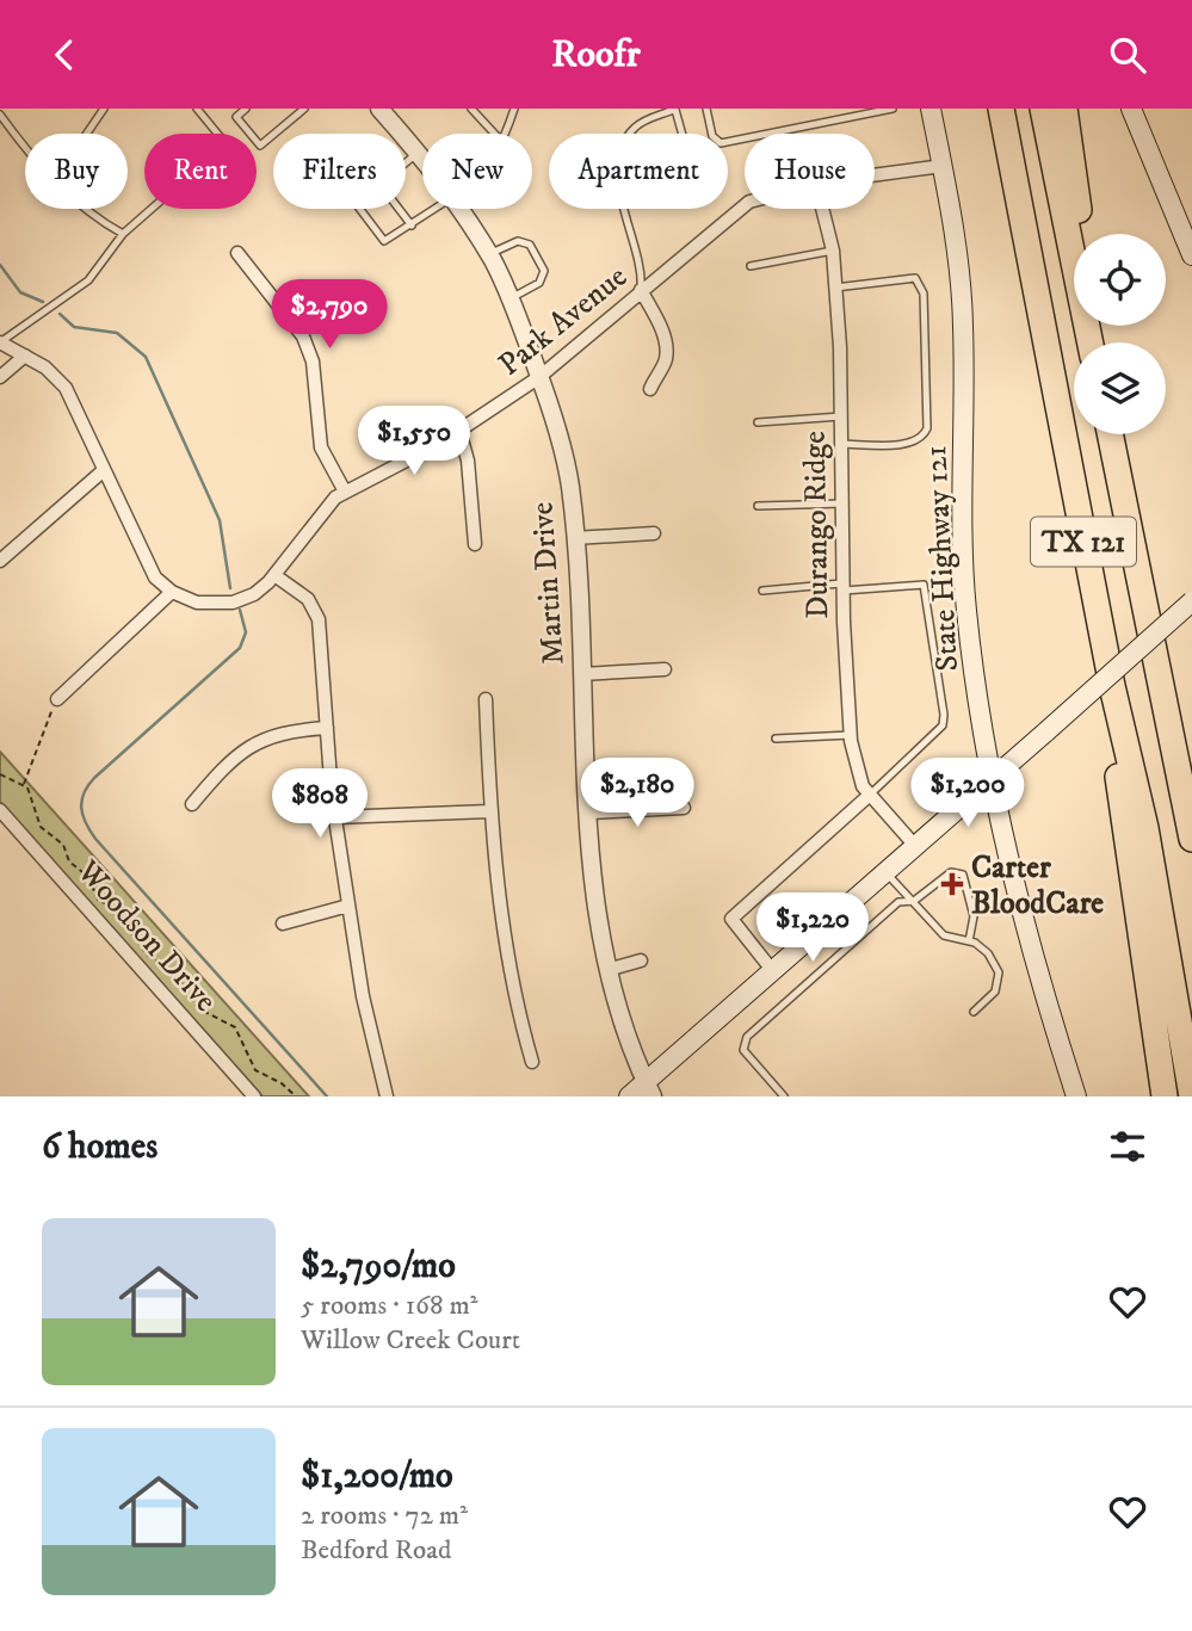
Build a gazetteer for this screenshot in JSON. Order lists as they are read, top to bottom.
{
  "streets": {
    "highway": ["TX 121"],
    "main road": ["State Highway 121"],
    "street": [
      "Park Avenue",
      "Durango Ridge",
      "Martin Drive",
      "Woodson Drive"
    ]
  },
  "crossings": [
    ["Park Avenue", "State Highway 121"],
    ["Park Avenue", "Martin Drive"]
  ],
  "places": {
    "health": ["Carter BloodCare"]
  },
  "page": {
    "header": "Roofr",
    "chip": [
      "Buy",
      "Rent",
      "Filters",
      "New",
      "Apartment",
      "House"
    ],
    "price": [
      "$2,790",
      "$1,550",
      "$2,180",
      "$1,200",
      "$808",
      "$1,220"
    ],
    "heading": "6 homes",
    "list": [
      {
        "name": "$2,790/mo",
        "note": "5 rooms · 168 m² · Willow Creek Court"
      },
      {
        "name": "$1,200/mo",
        "note": "2 rooms · 72 m² · Bedford Road"
      }
    ]
  }
}
